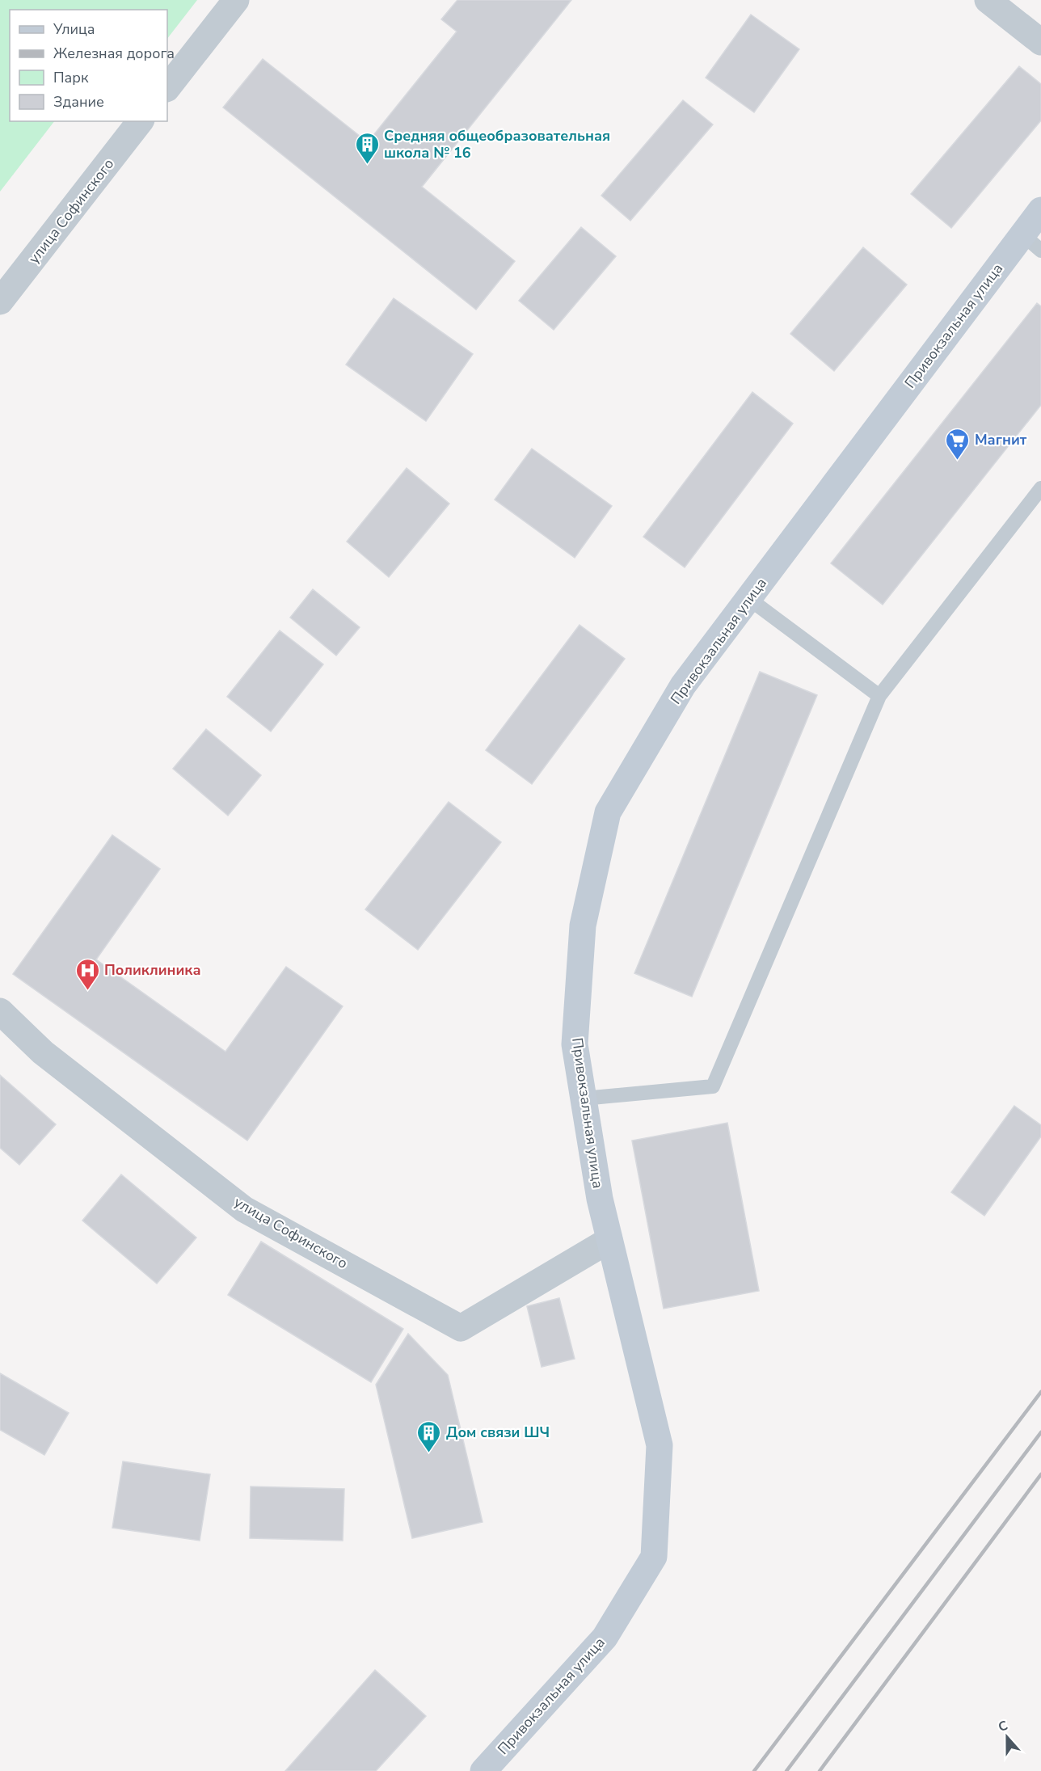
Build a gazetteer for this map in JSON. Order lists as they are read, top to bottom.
{
  "streets": {
    "main road": ["Привокзальная улица"],
    "street": ["улица Софинского"]
  },
  "crossings": [
    ["улица Софинского", "Привокзальная улица"]
  ],
  "places": {
    "building": ["Средняя общеобразовательная школа № 16", "Дом связи ШЧ"],
    "supermarket": ["Магнит"],
    "hospital": ["Поликлиника"]
  },
  "legend": [
    "Улица",
    "Железная дорога",
    "Парк",
    "Здание"
  ],
  "north": "top"
}
